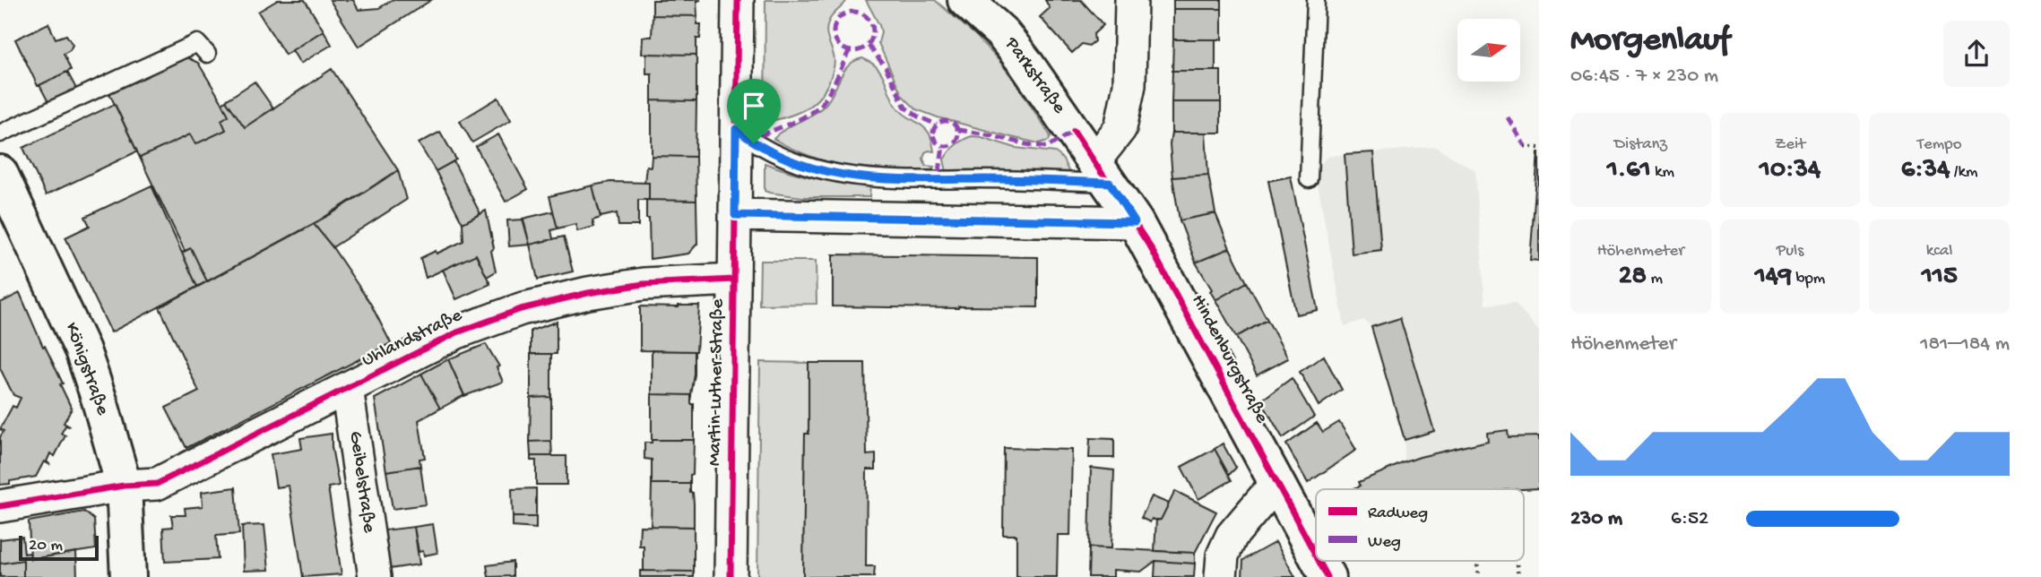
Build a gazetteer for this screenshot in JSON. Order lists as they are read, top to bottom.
{
  "streets": {
    "street": [
      "Parkstraße",
      "Uhlandstraße",
      "Hindenburgstraße",
      "Königstraße",
      "Martin-Luther-Straße",
      "Geibelstraße"
    ]
  },
  "crossings": [
    ["Parkstraße", "Hindenburgstraße"],
    ["Uhlandstraße", "Königstraße"],
    ["Uhlandstraße", "Martin-Luther-Straße"],
    ["Uhlandstraße", "Geibelstraße"]
  ],
  "legend": ["Radweg", "Weg"],
  "scale_bar": "20 m",
  "north": "right",
  "page": {
    "heading": ["Morgenlauf", "06:45 · 7 × 230 m"],
    "stats": [
      ["Distanz", "1.61 km"],
      ["Zeit", "10:34"],
      ["Tempo", "6:34 /km"],
      ["Höhenmeter", "28 m"],
      ["Puls", "149 bpm"],
      ["kcal", "115"]
    ],
    "chart": ["Höhenmeter", "181–184 m"],
    "list": [
      {
        "name": "230 m",
        "note": "6:52"
      }
    ],
    "scale": "20 m"
  }
}
